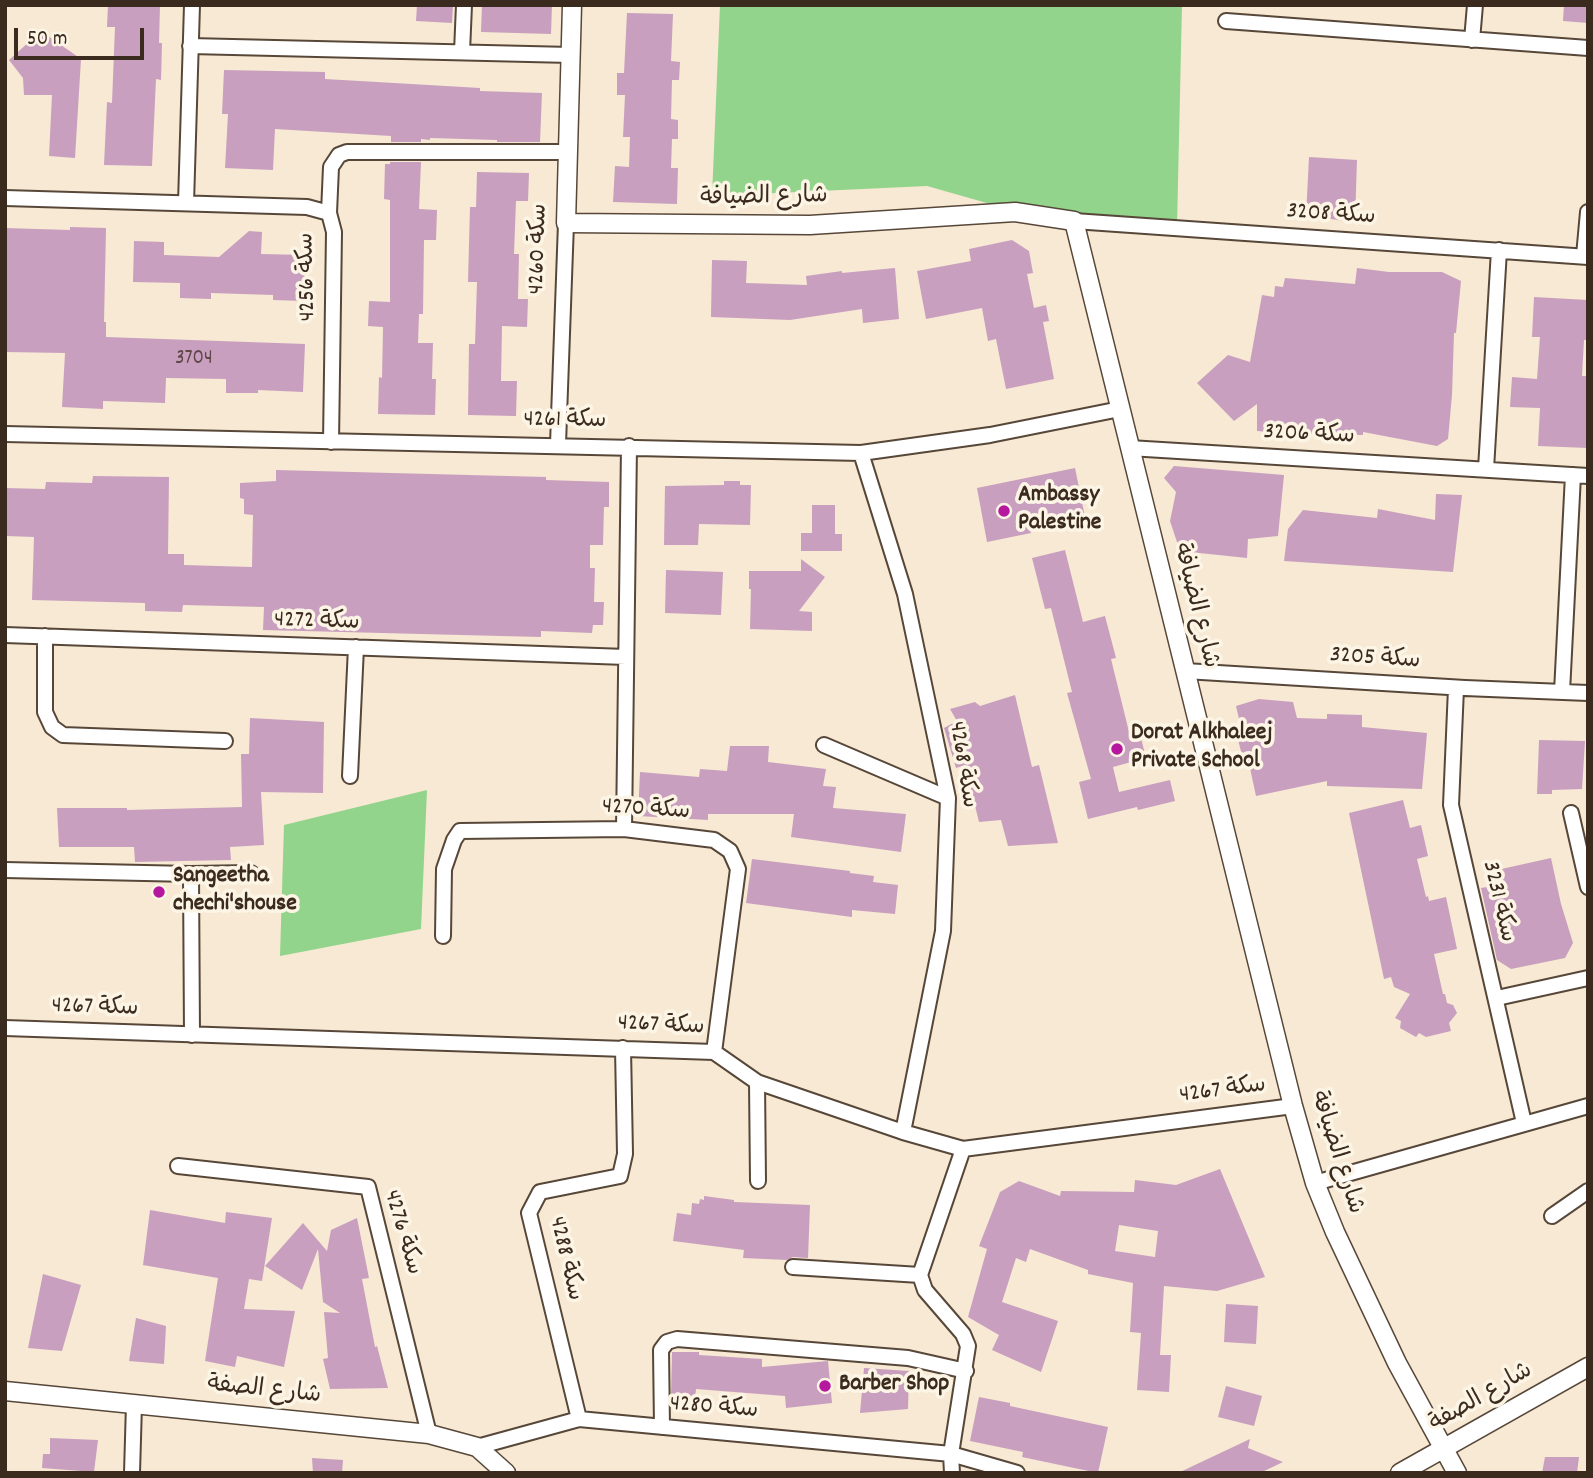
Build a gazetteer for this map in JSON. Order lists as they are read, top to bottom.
{
  "streets": {
    "street": [
      "شارع الضيافة",
      "سكة 3208",
      "سكة 4260",
      "سكة 4256",
      "سكة 4261",
      "سكة 3206",
      "سكة 4272",
      "سكة 3205",
      "سكة 4268",
      "سكة 4270",
      "سكة 3231",
      "سكة 4267",
      "سكة 4276",
      "سكة 4288",
      "شارع الصفة",
      "سكة 4280"
    ]
  },
  "crossings": [
    ["شارع الضيافة", "سكة 3208"],
    ["شارع الضيافة", "سكة 4260"],
    ["شارع الضيافة", "سكة 4261"],
    ["شارع الضيافة", "سكة 3206"],
    ["شارع الضيافة", "سكة 3205"],
    ["شارع الضيافة", "سكة 4267"],
    ["شارع الضيافة", "شارع الصفة"],
    ["سكة 4260", "سكة 4261"],
    ["سكة 4256", "سكة 4261"],
    ["سكة 4261", "سكة 4268"],
    ["سكة 3205", "سكة 3231"],
    ["سكة 4268", "سكة 4267"],
    ["سكة 4270", "سكة 4267"],
    ["سكة 4267", "سكة 4288"],
    ["سكة 4276", "شارع الصفة"],
    ["سكة 4288", "سكة 4280"],
    ["شارع الصفة", "سكة 4280"]
  ],
  "places": [
    "Ambassy Palestine",
    "Dorat Alkhaleej Private School",
    "Sangeetha chechi'shouse",
    "Barber Shop"
  ],
  "house_numbers": ["3704"],
  "scale_bar": "50 m"
}
